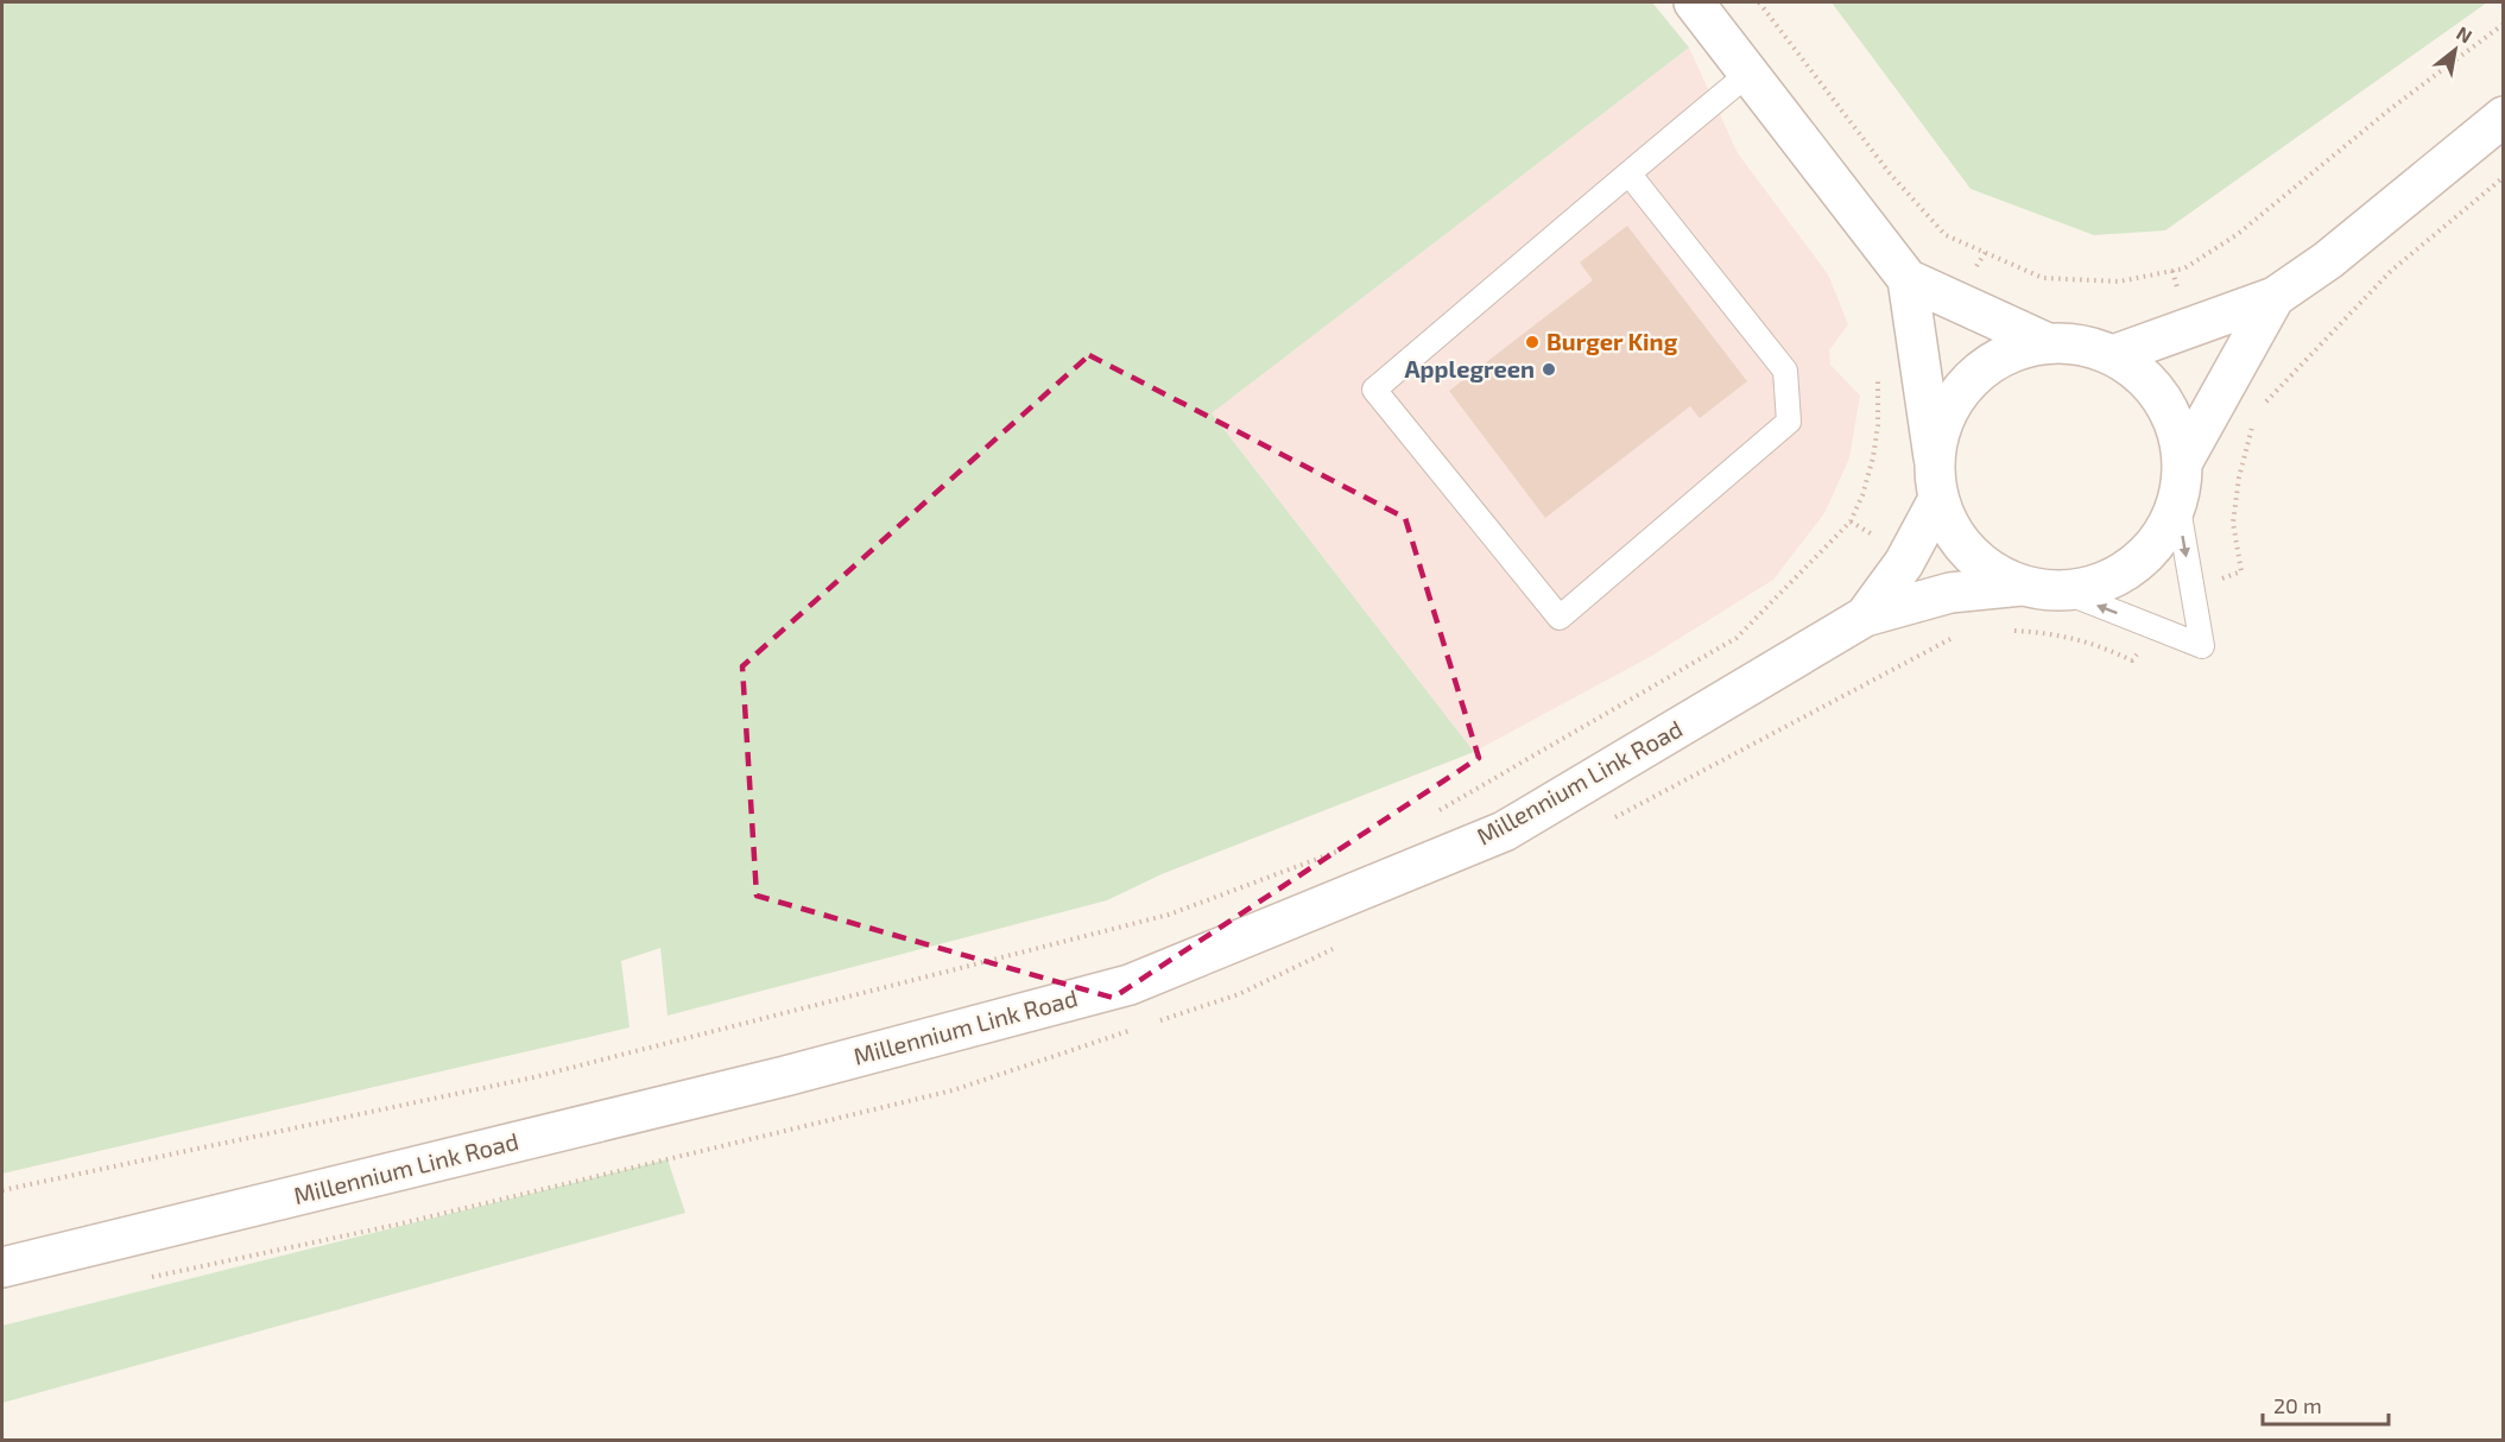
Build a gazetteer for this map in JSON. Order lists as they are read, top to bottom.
{
  "streets": {
    "main road": ["Millennium Link Road"]
  },
  "places": ["Burger King", "Applegreen"],
  "scale_bar": "20 m",
  "north": "top right"
}
